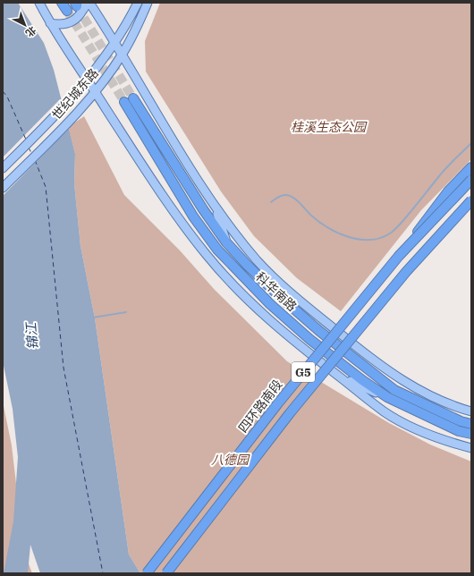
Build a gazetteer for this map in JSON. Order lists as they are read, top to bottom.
{
  "streets": {
    "highway": ["科华南路", "G5", "四环路南段"],
    "main road": ["世纪城东路"]
  },
  "water": ["锦江"],
  "parks": ["桂溪生态公园", "八德园"],
  "north": "bottom right"
}
